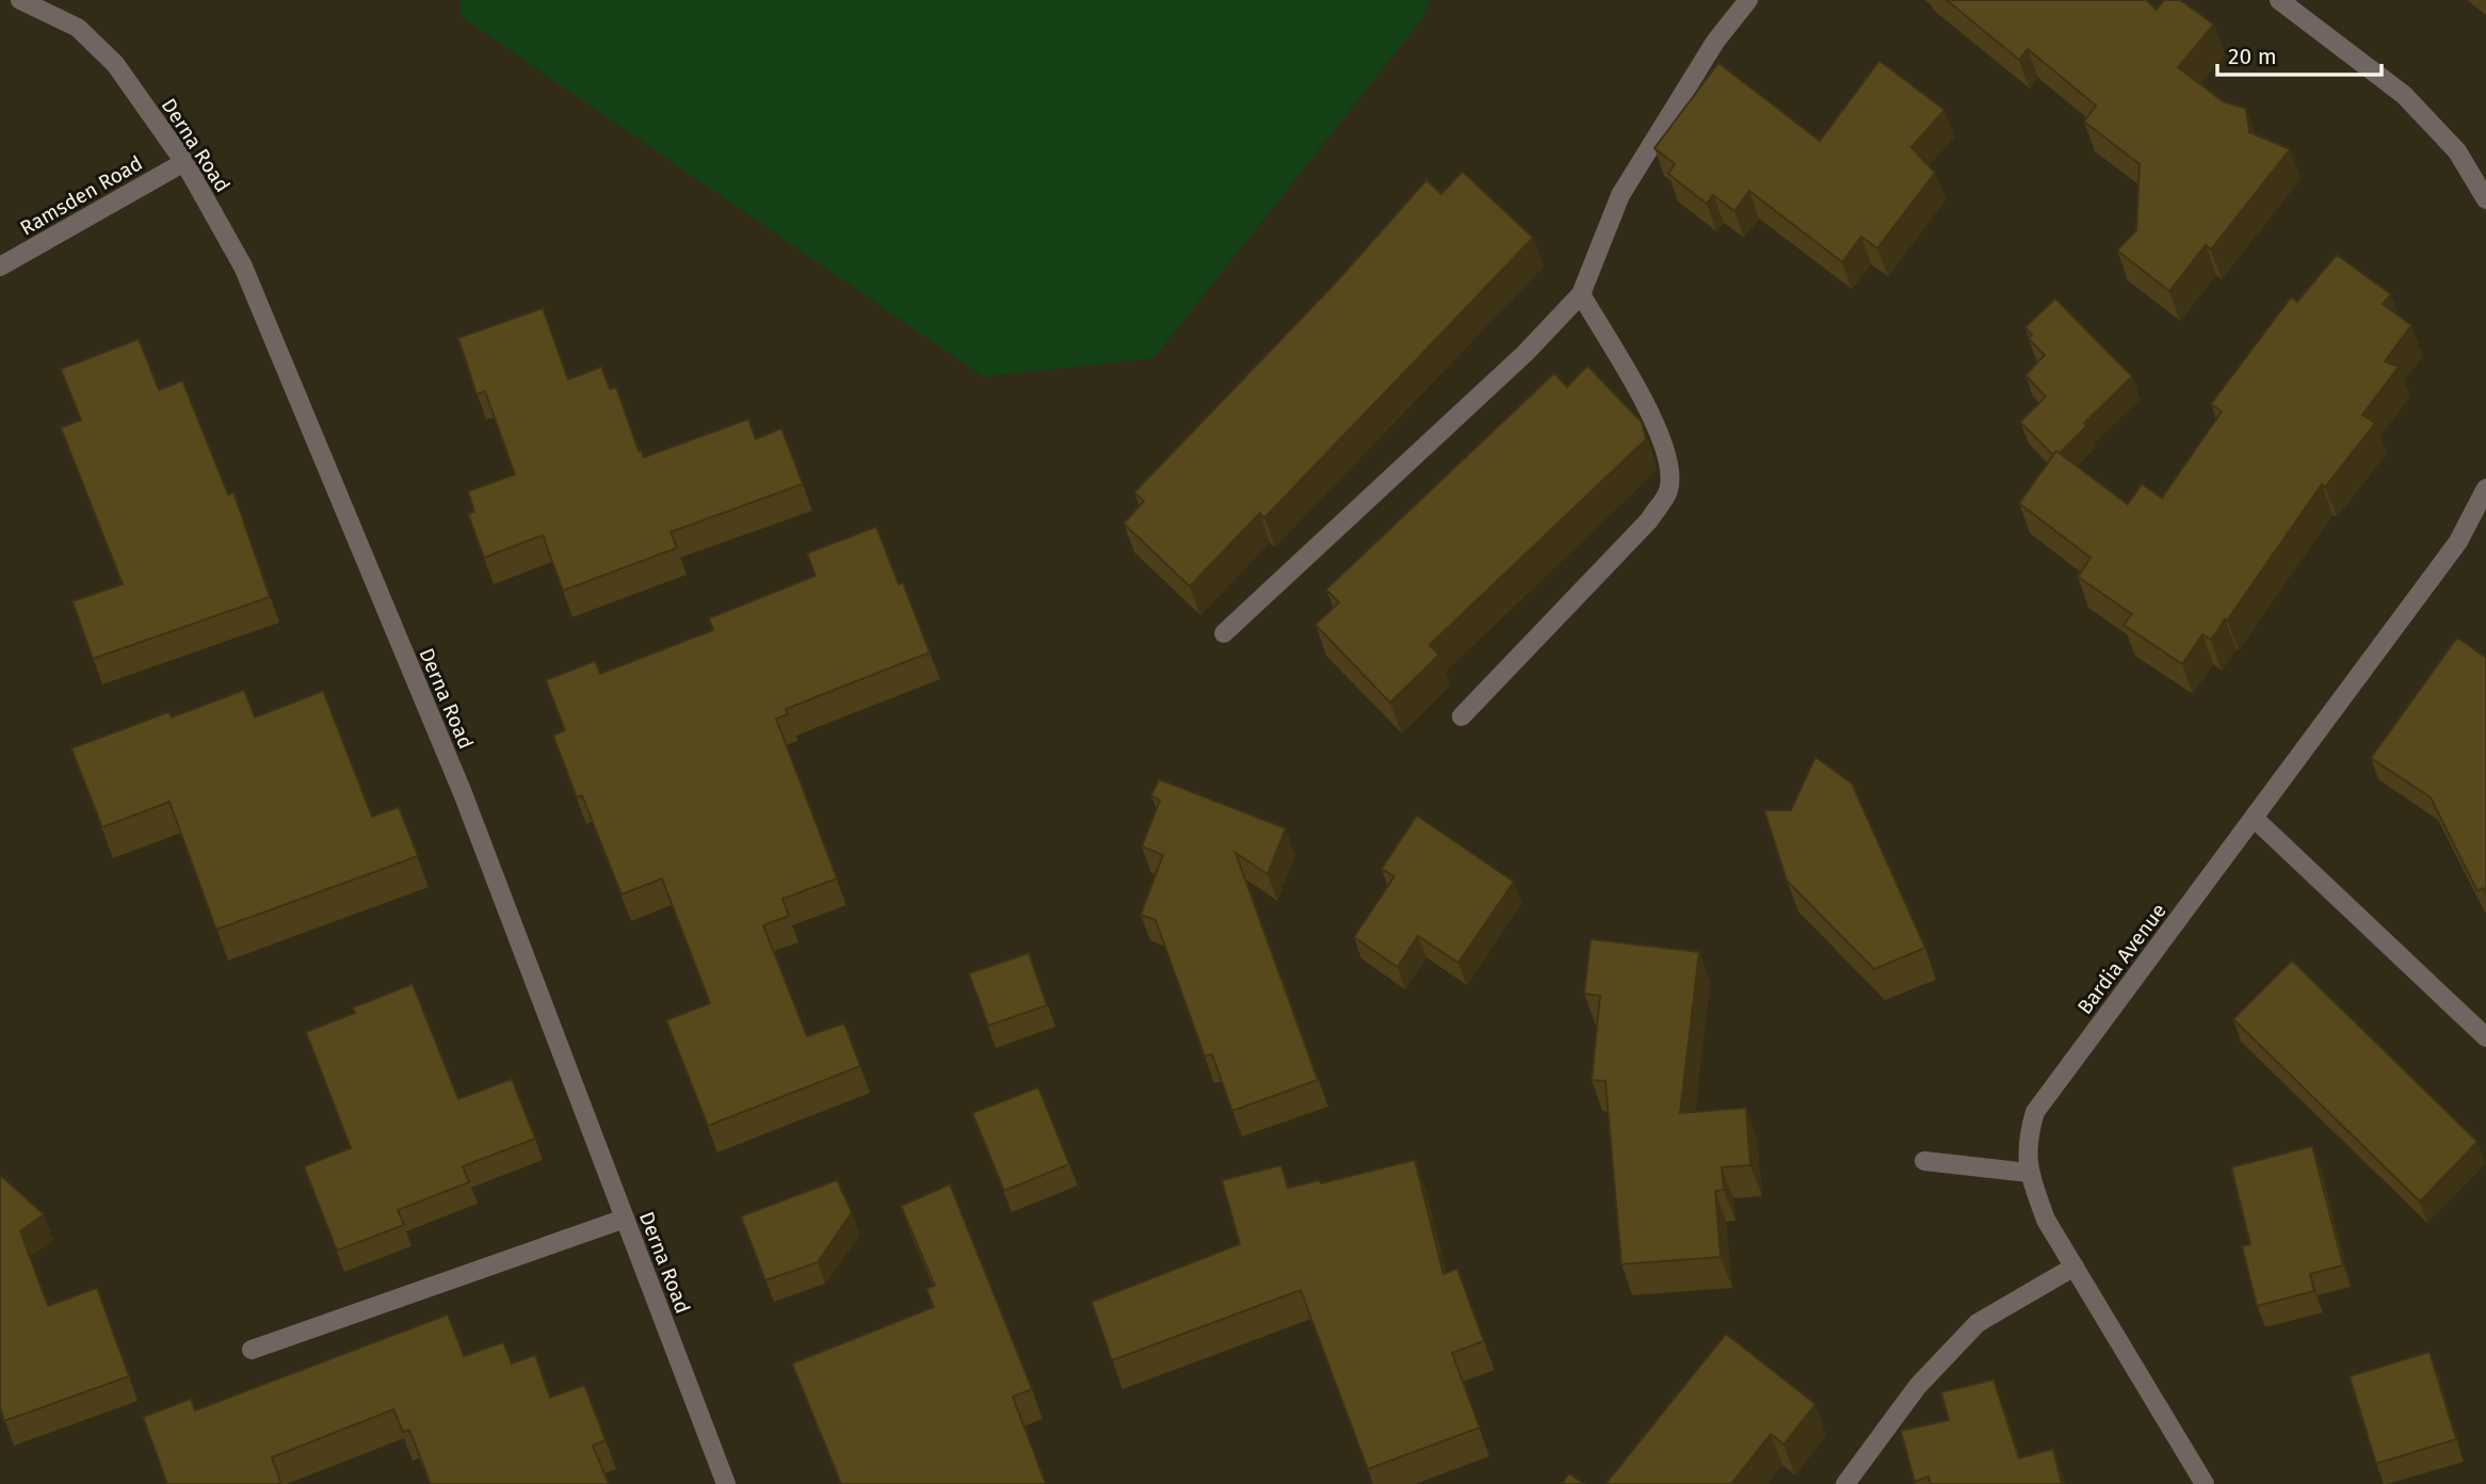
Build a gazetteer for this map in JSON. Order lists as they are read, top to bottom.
{
  "streets": {
    "street": ["Derna Road", "Ramsden Road", "Bardia Avenue"]
  },
  "crossings": [
    ["Derna Road", "Ramsden Road"]
  ],
  "scale_bar": "20 m"
}
